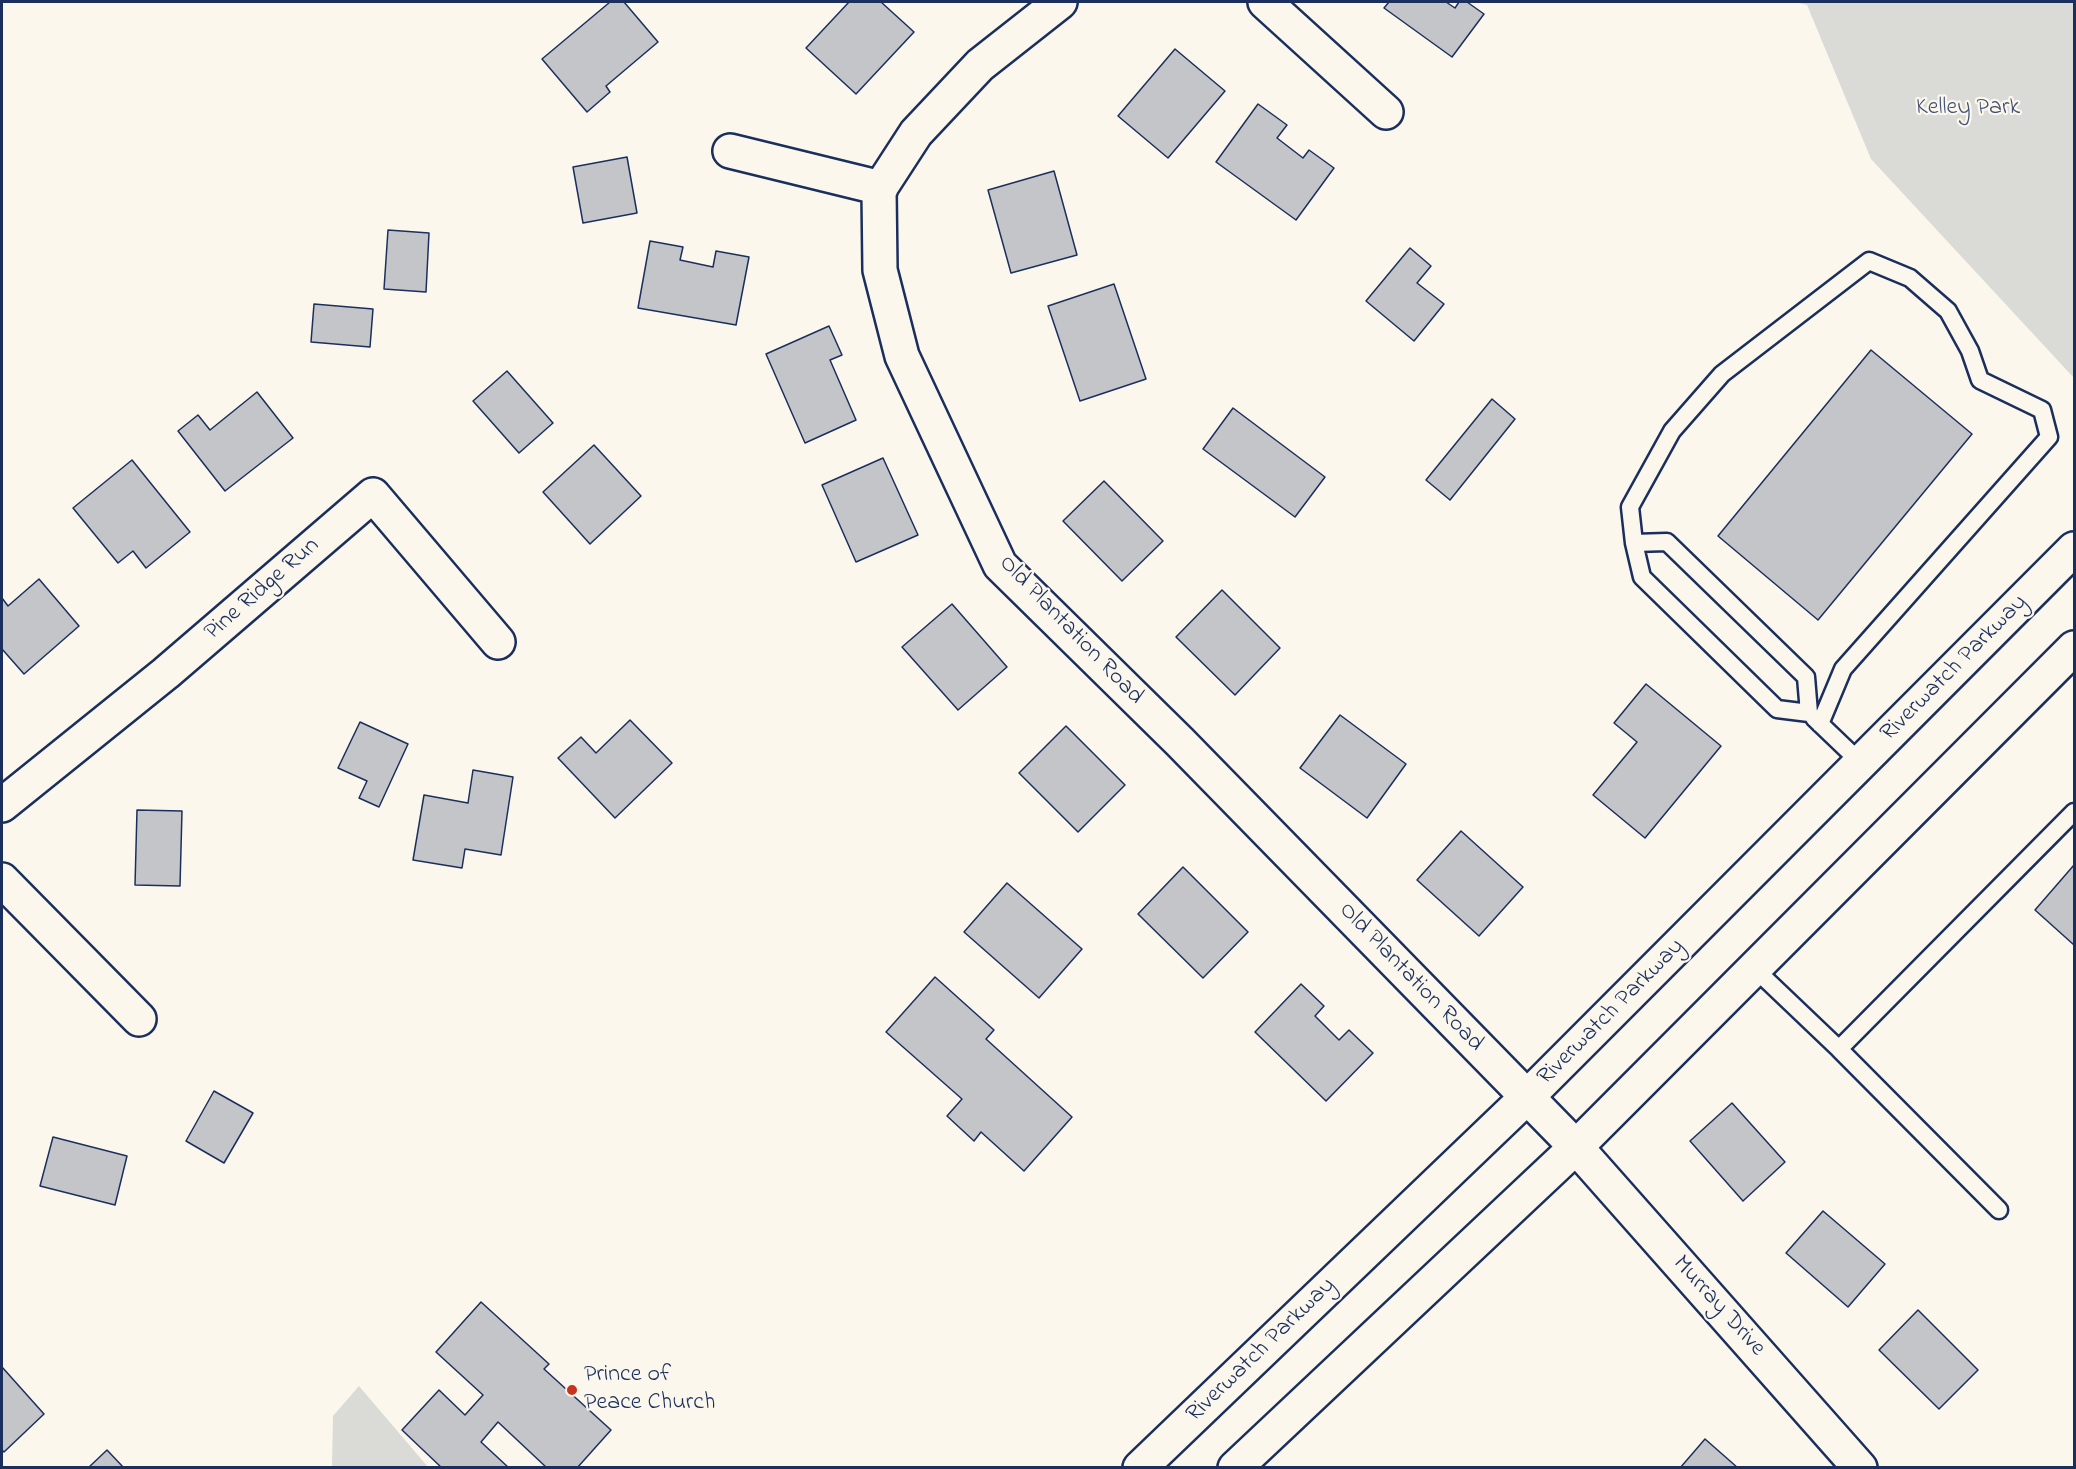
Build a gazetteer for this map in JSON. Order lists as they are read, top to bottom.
{
  "streets": {
    "street": [
      "Pine Ridge Run",
      "Old Plantation Road",
      "Riverwatch Parkway",
      "Murray Drive"
    ]
  },
  "crossings": [
    ["Old Plantation Road", "Riverwatch Parkway"],
    ["Old Plantation Road", "Murray Drive"]
  ],
  "parks": ["Kelley Park"],
  "places": ["Prince of Peace Church"]
}
